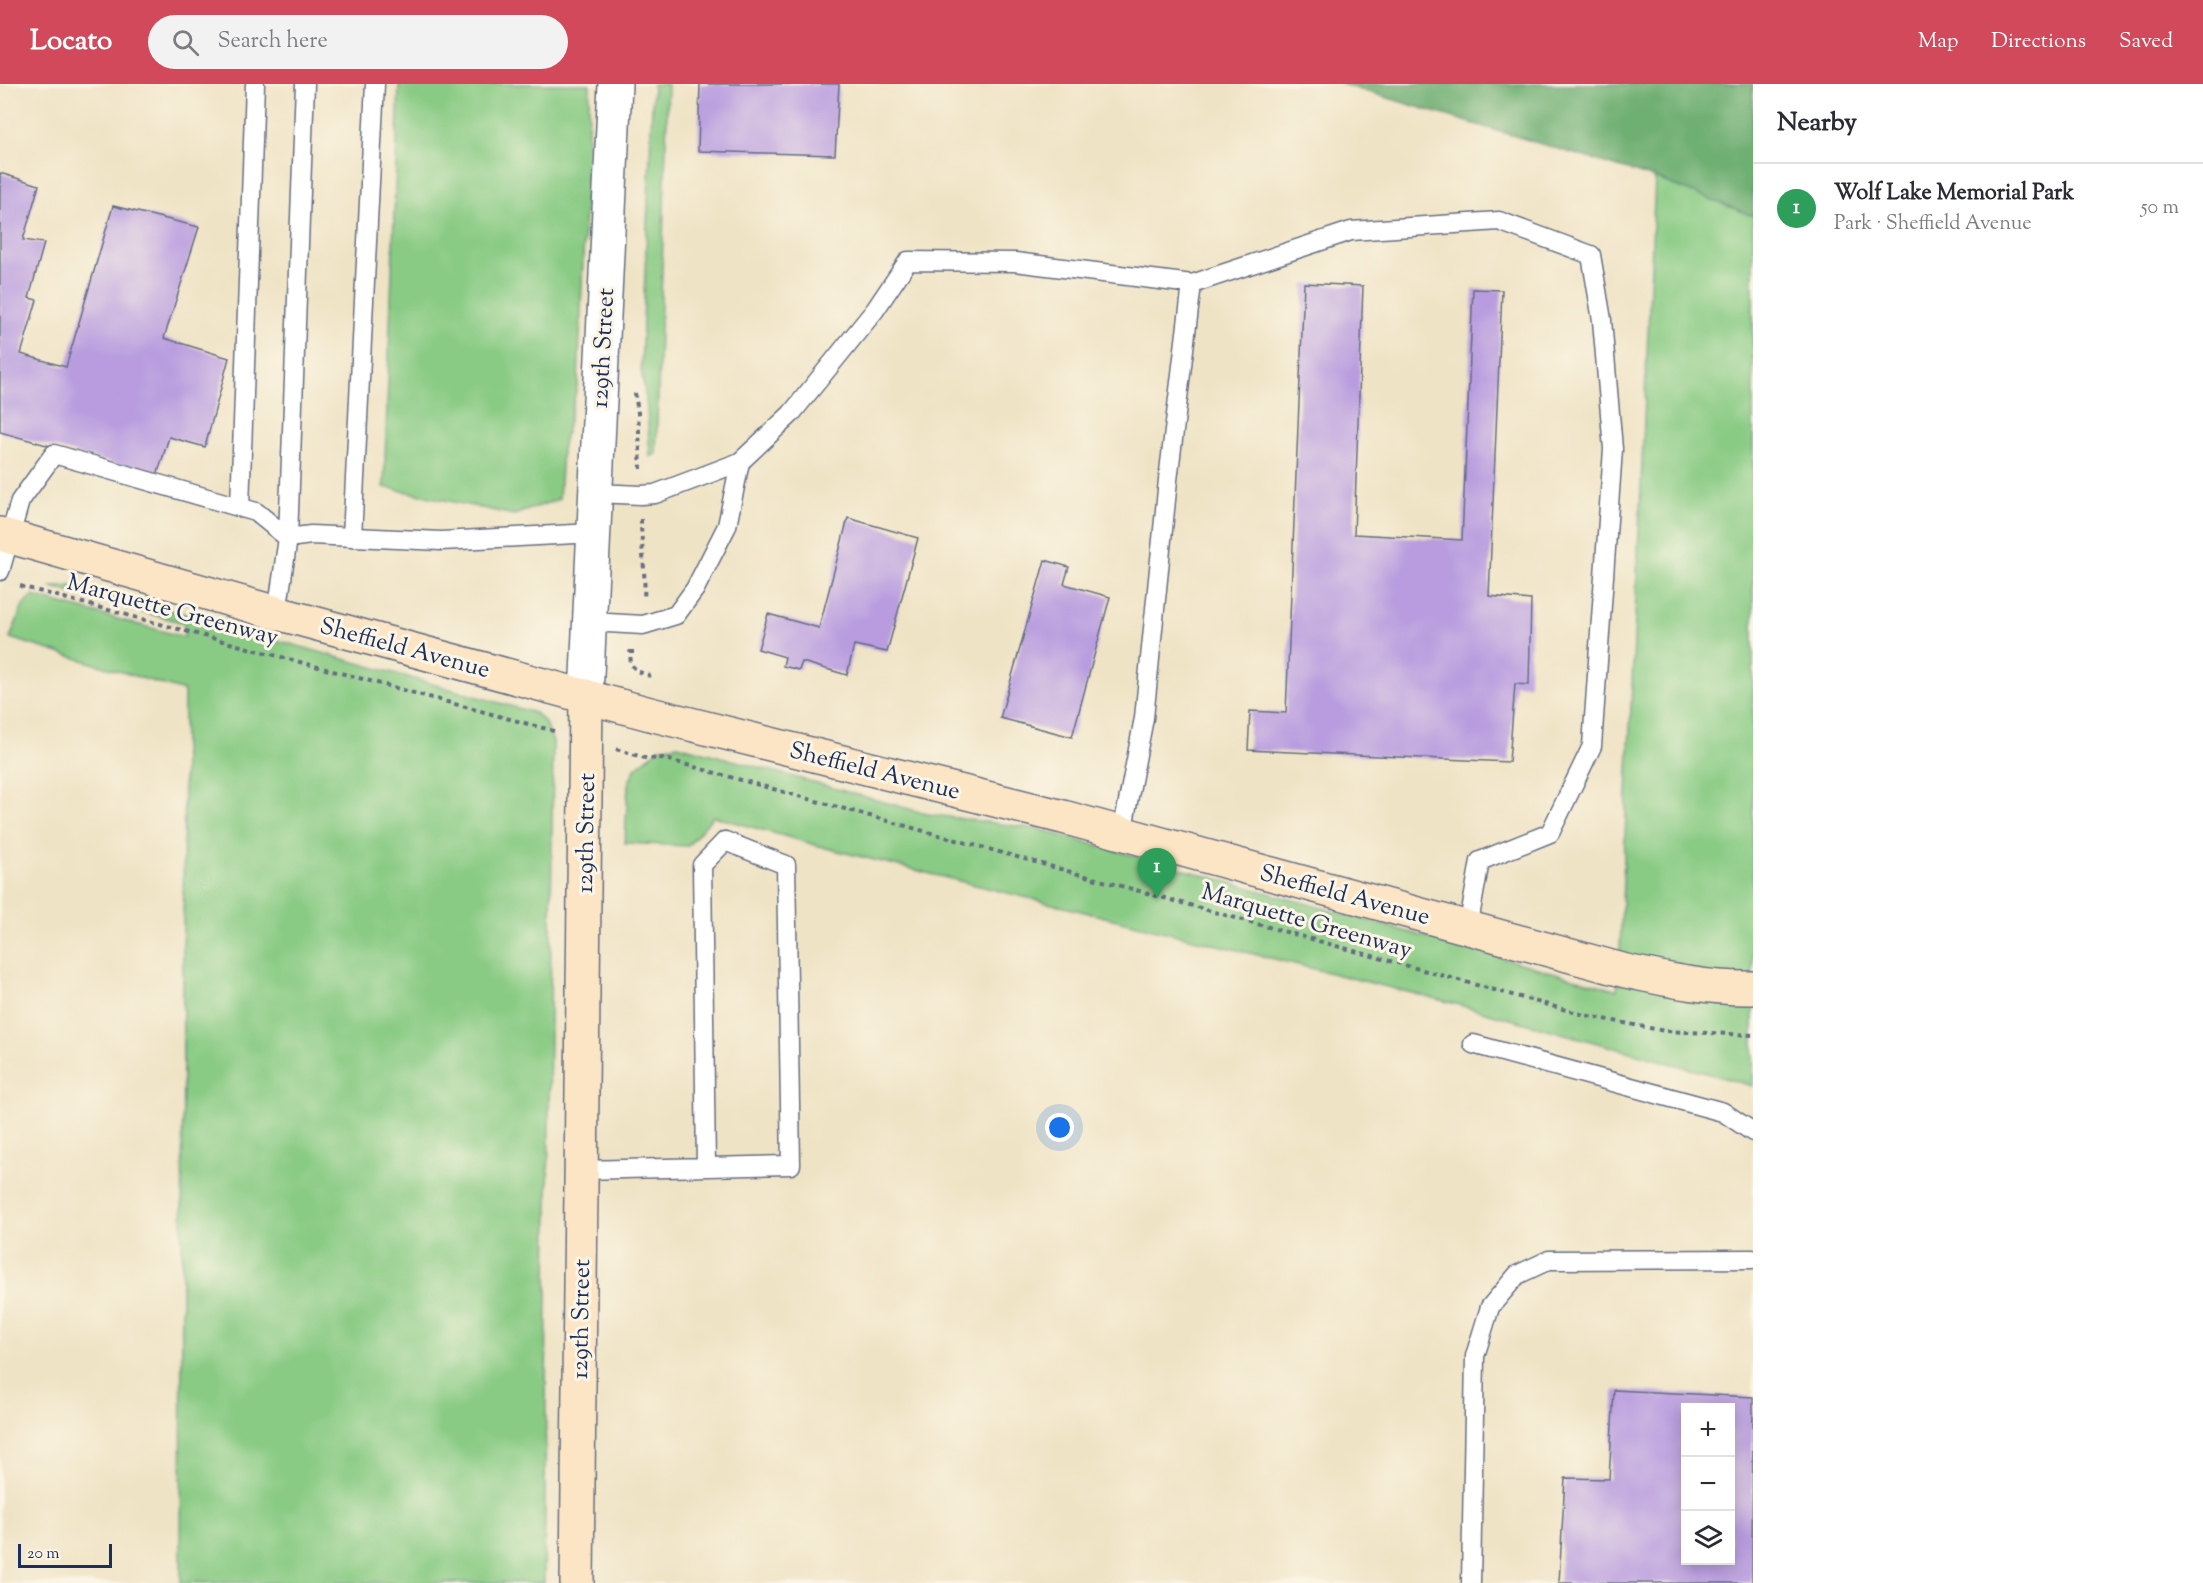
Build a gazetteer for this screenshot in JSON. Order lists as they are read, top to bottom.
{
  "streets": {
    "main road": ["129th Street", "Sheffield Avenue"],
    "path": ["Marquette Greenway"]
  },
  "crossings": [
    ["129th Street", "Sheffield Avenue"]
  ],
  "scale_bar": "20 m",
  "page": {
    "header": "Locato",
    "search": "Search here",
    "nav": ["Map", "Directions", "Saved"],
    "heading": "Nearby",
    "list": [
      {
        "mark": "1",
        "name": "Wolf Lake Memorial Park",
        "note": "Park · Sheffield Avenue",
        "value": "50 m"
      }
    ],
    "pins": "1",
    "map_buttons": ["+", "−"],
    "scale": "20 m"
  }
}
